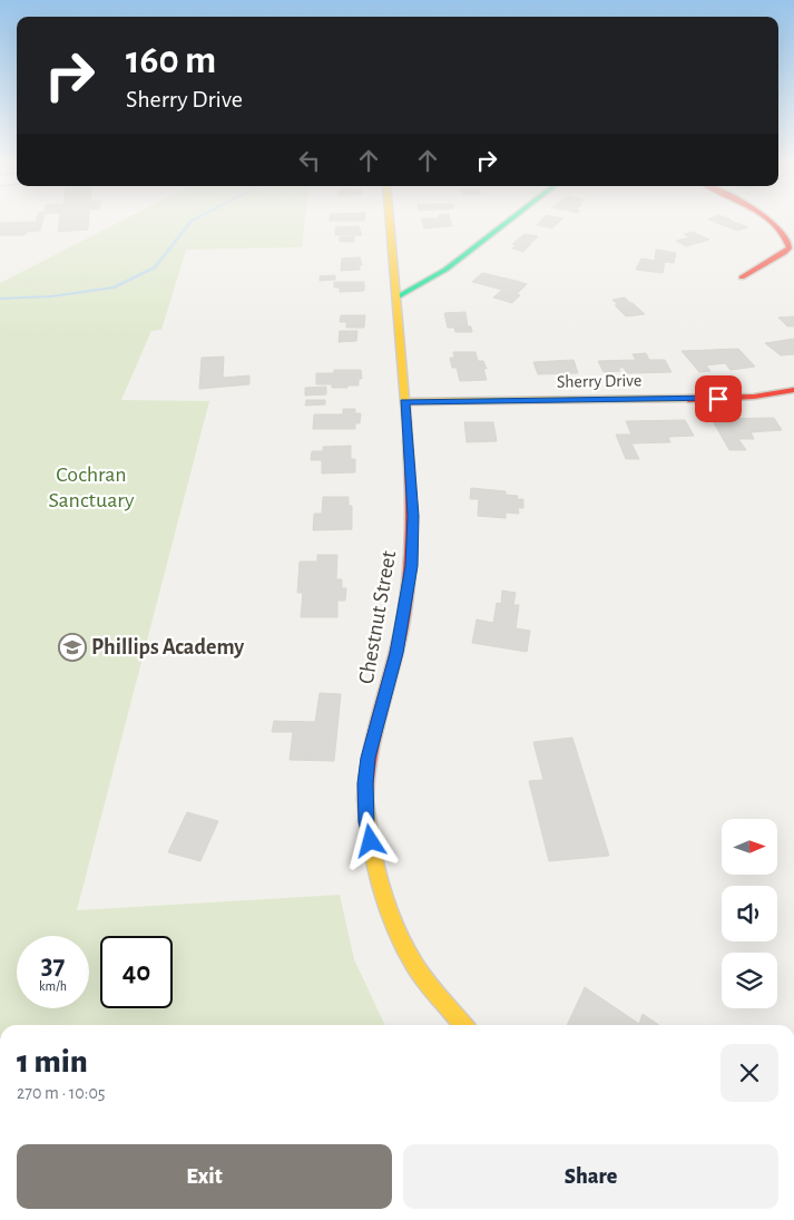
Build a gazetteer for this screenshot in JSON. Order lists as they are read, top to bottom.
{
  "streets": {
    "street": ["Sherry Drive", "Chestnut Street"]
  },
  "crossings": [
    ["Sherry Drive", "Chestnut Street"]
  ],
  "parks": ["Cochran Sanctuary"],
  "places": {
    "school or university": ["Phillips Academy"]
  },
  "north": "right",
  "page": {
    "turn": ["160 m", "Sherry Drive"],
    "speed": "37 km/h",
    "limit": "40",
    "heading": ["1 min", "270 m · 10:05"],
    "buttons": ["Exit", "Share"]
  }
}
